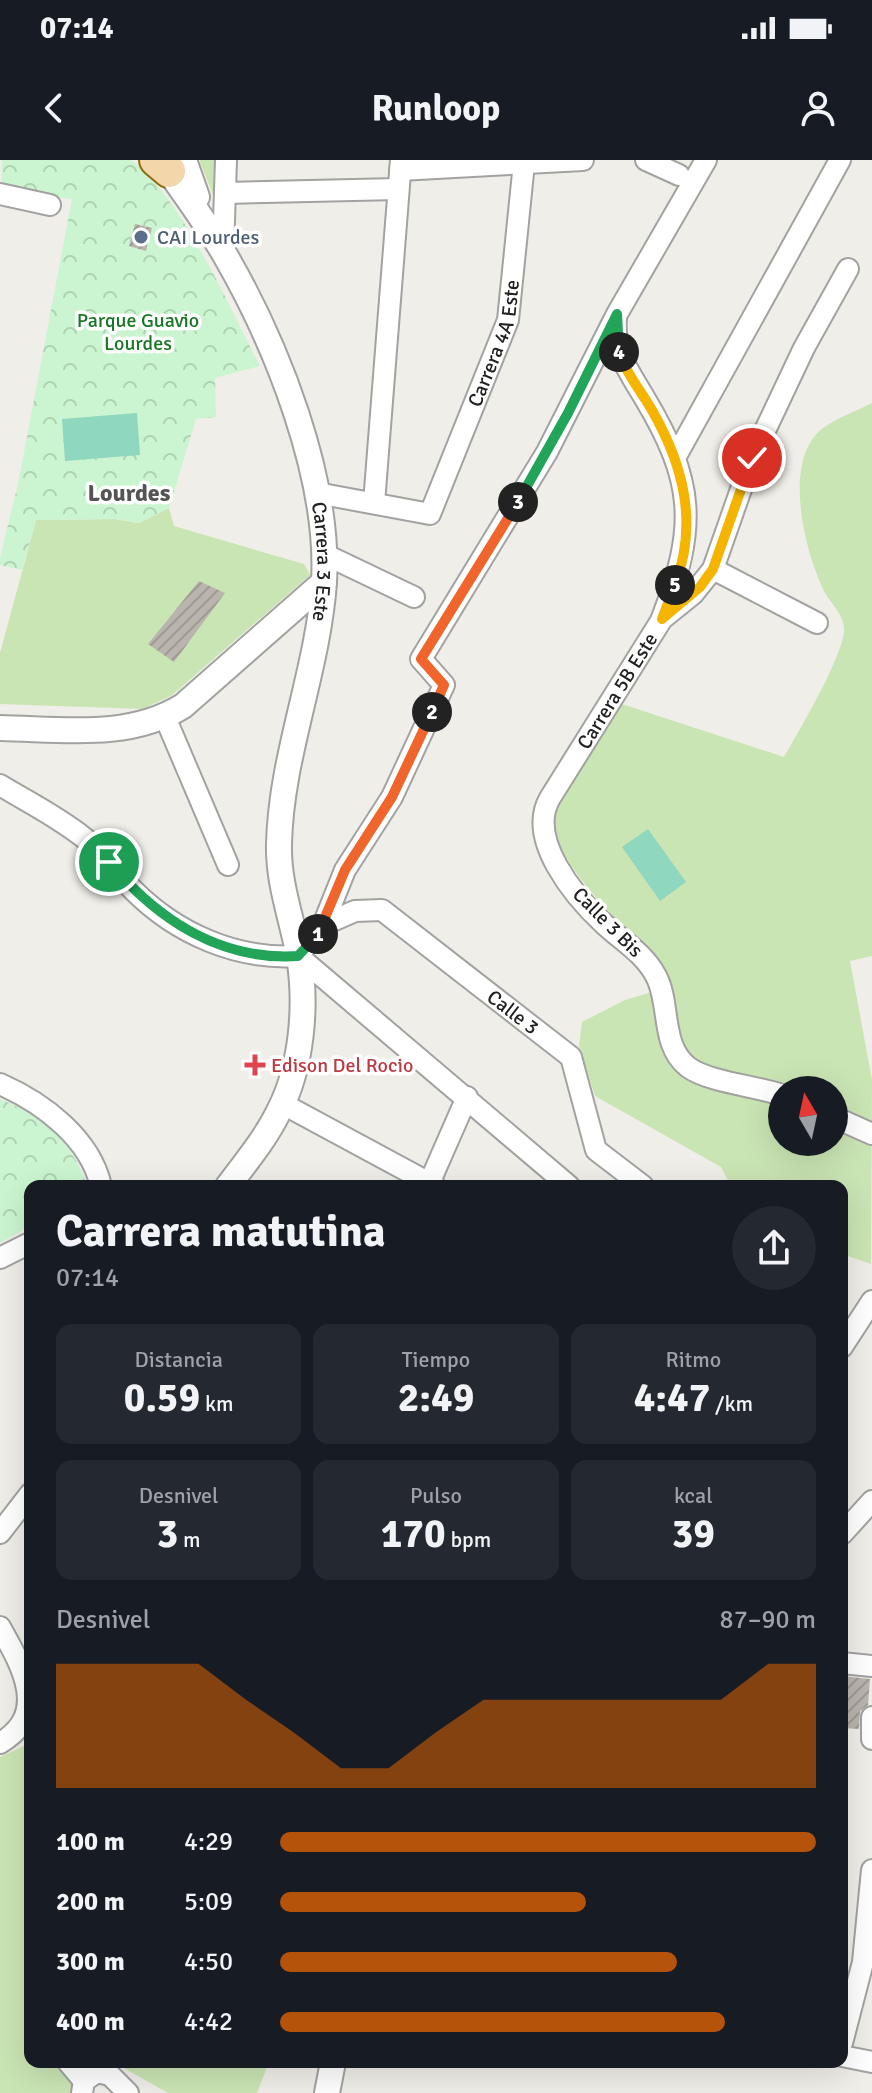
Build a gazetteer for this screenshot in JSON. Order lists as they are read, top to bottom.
{
  "streets": {
    "street": [
      "Carrera 4A Este",
      "Carrera 3 Este",
      "Carrera 5B Este",
      "Calle 3 Bis",
      "Calle 3"
    ]
  },
  "crossings": [
    ["Carrera 5B Este", "Calle 3 Bis"]
  ],
  "districts": ["Lourdes"],
  "parks": ["Parque Guavio Lourdes"],
  "places": {
    "other": ["CAI Lourdes"],
    "health": ["Edison Del Rocio"]
  },
  "north": "top",
  "page": {
    "status": "07:14",
    "header": "Runloop",
    "pins": [
      "4",
      "3",
      "5",
      "2",
      "1"
    ],
    "heading": ["Carrera matutina", "07:14"],
    "stats": [
      ["Distancia", "0.59 km"],
      ["Tiempo", "2:49"],
      ["Ritmo", "4:47 /km"],
      ["Desnivel", "3 m"],
      ["Pulso", "170 bpm"],
      ["kcal", "39"]
    ],
    "chart": ["Desnivel", "87–90 m"],
    "list": [
      {
        "name": "100 m",
        "note": "4:29"
      },
      {
        "name": "200 m",
        "note": "5:09"
      },
      {
        "name": "300 m",
        "note": "4:50"
      },
      {
        "name": "400 m",
        "note": "4:42"
      }
    ]
  }
}
